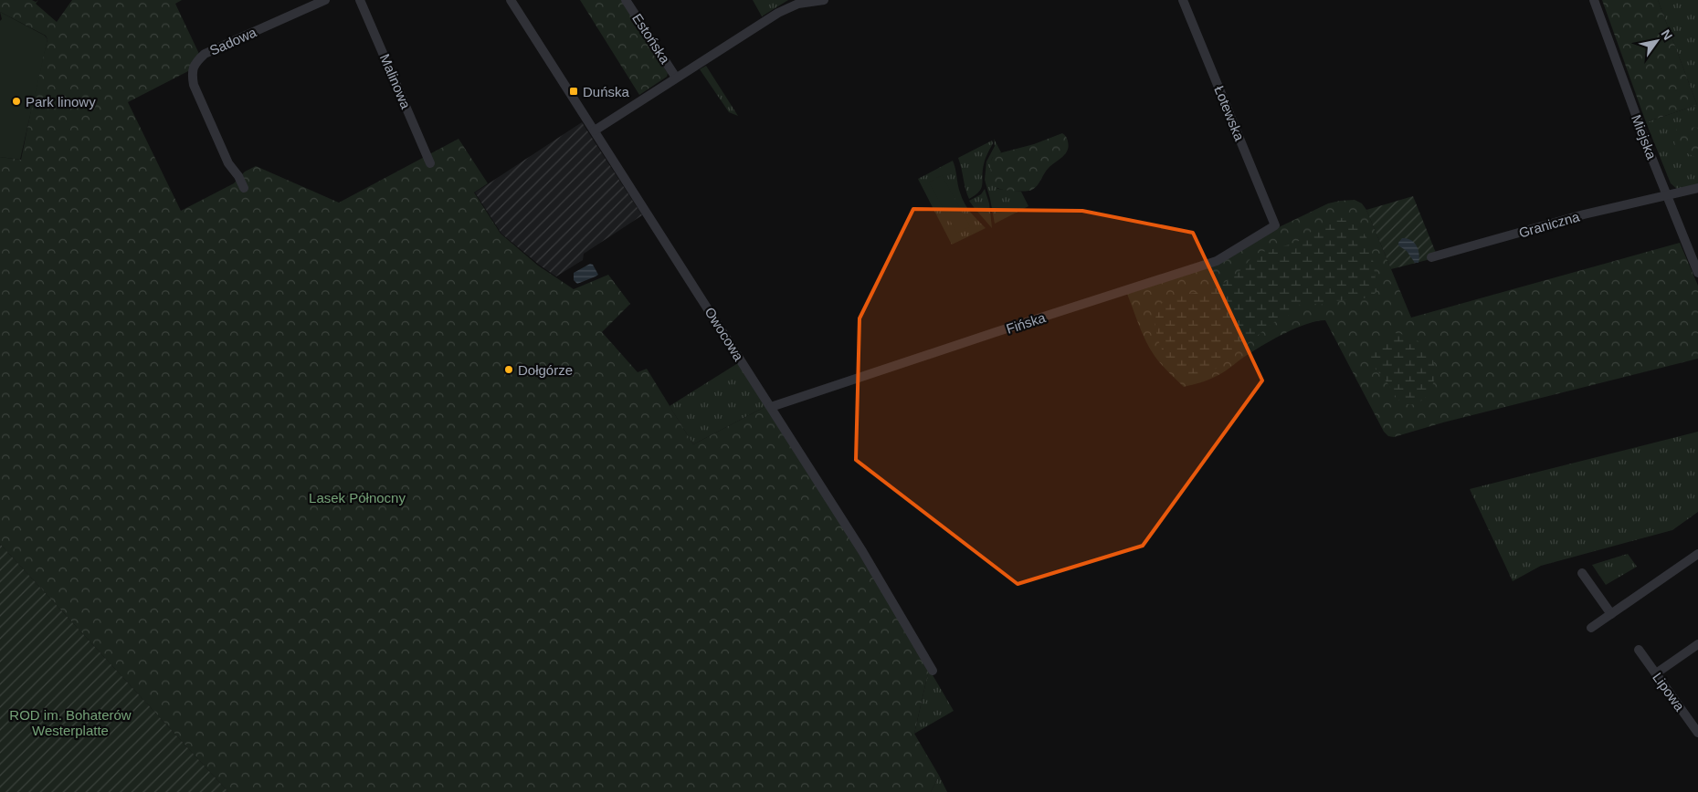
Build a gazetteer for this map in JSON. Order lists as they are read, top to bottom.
{
  "streets": {
    "street": [
      "Estońska",
      "Sadowa",
      "Malinowa",
      "Łotewska",
      "Miejska",
      "Graniczna",
      "Fińska",
      "Owocowa",
      "Lipowa"
    ]
  },
  "crossings": [
    ["Łotewska", "Fińska"],
    ["Miejska", "Graniczna"],
    ["Fińska", "Owocowa"]
  ],
  "parks": ["Lasek Północny", "ROD im. Bohaterów Westerplatte"],
  "places": {
    "transit": ["Duńska"],
    "other": ["Park linowy", "Dołgórze"]
  },
  "north": "top right"
}
